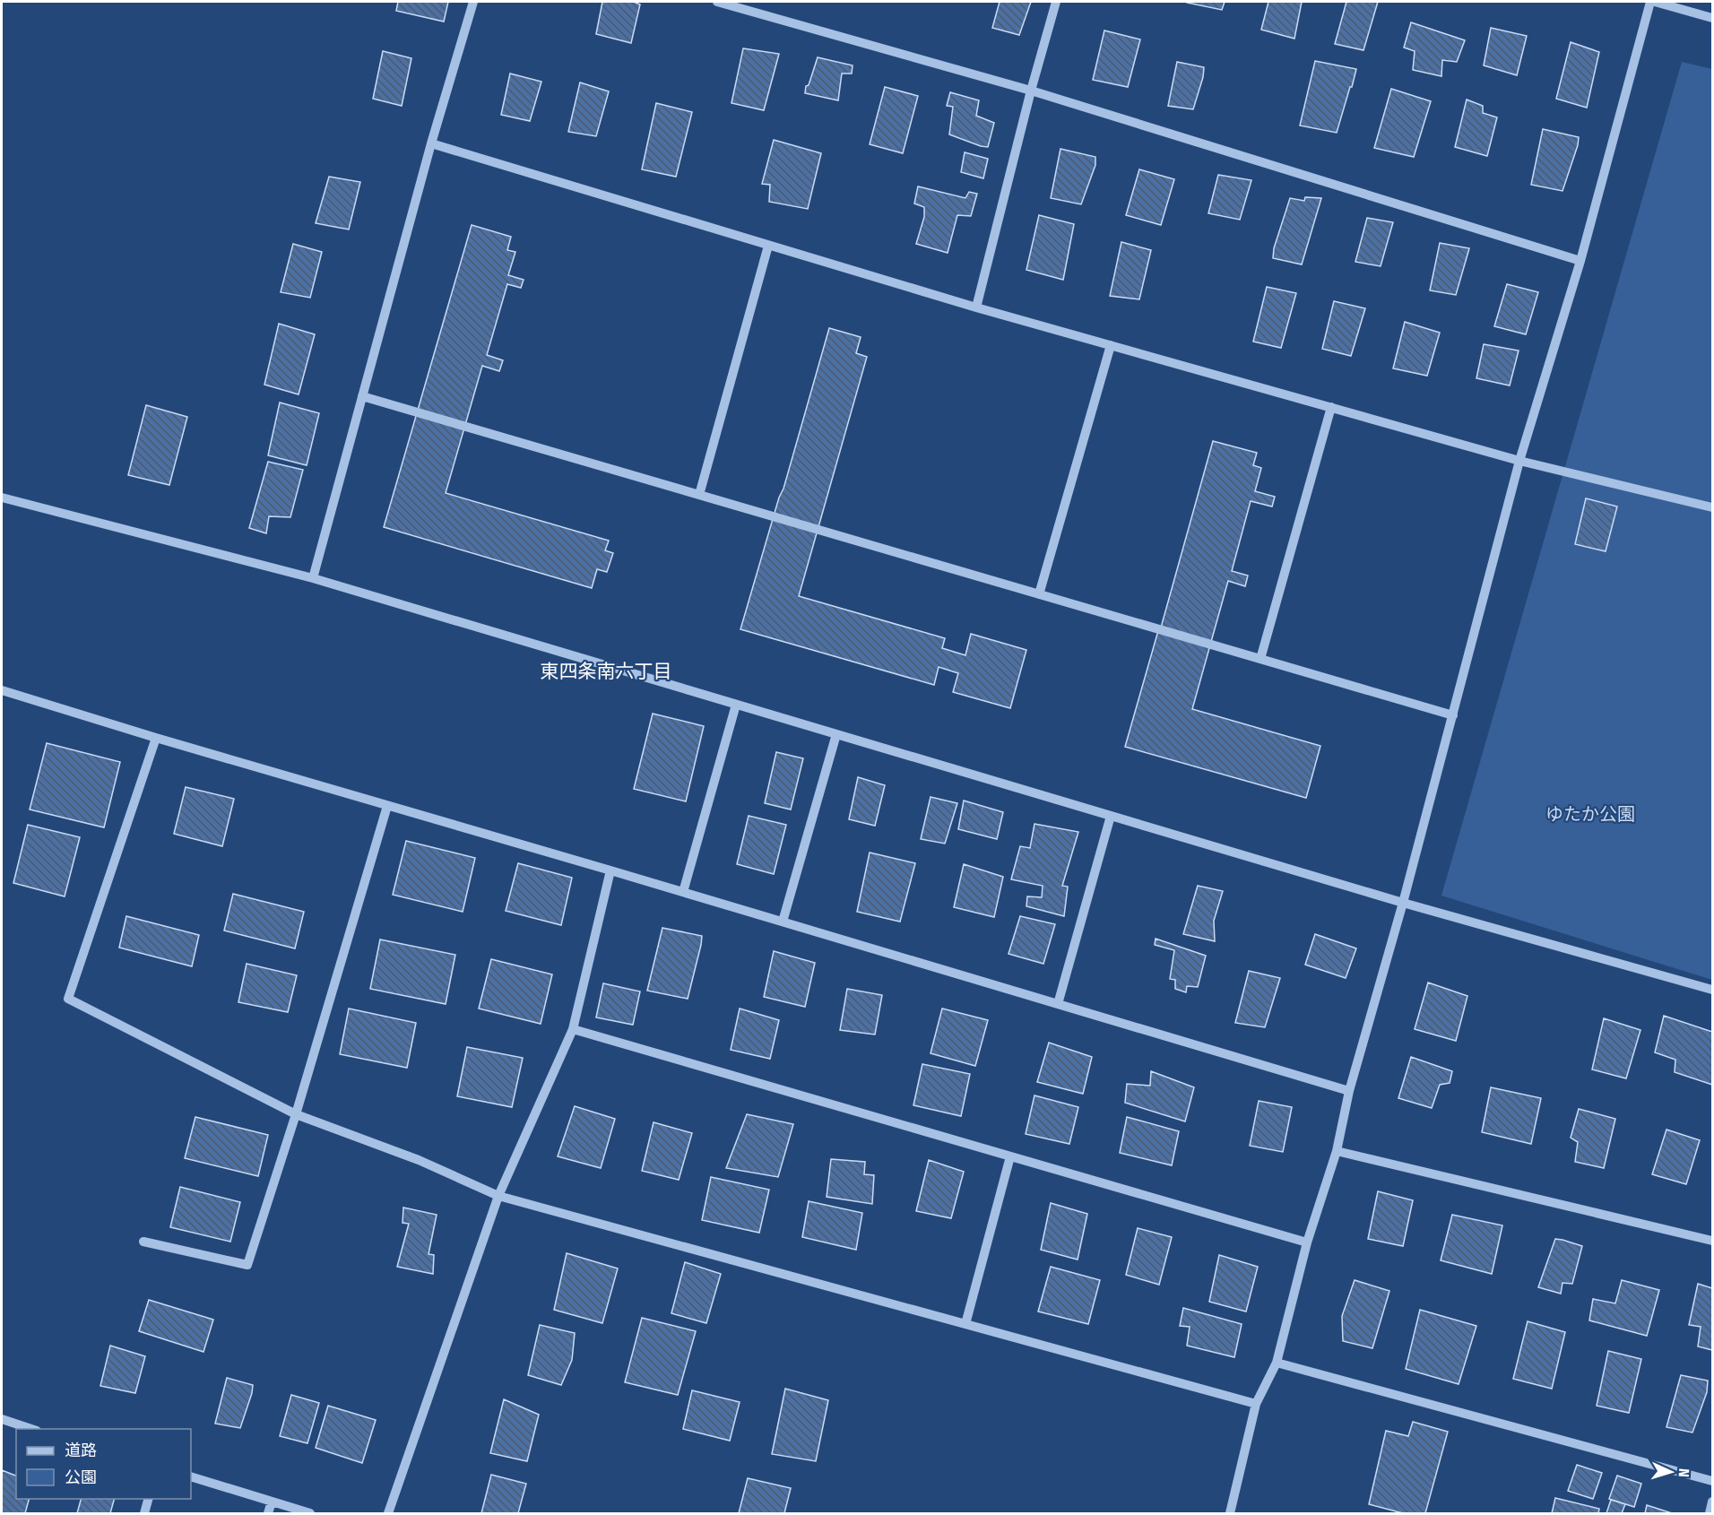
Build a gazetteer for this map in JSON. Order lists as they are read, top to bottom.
{
  "districts": ["東四条南六丁目"],
  "parks": ["ゆたか公園"],
  "legend": ["道路", "公園"],
  "north": "right"
}
